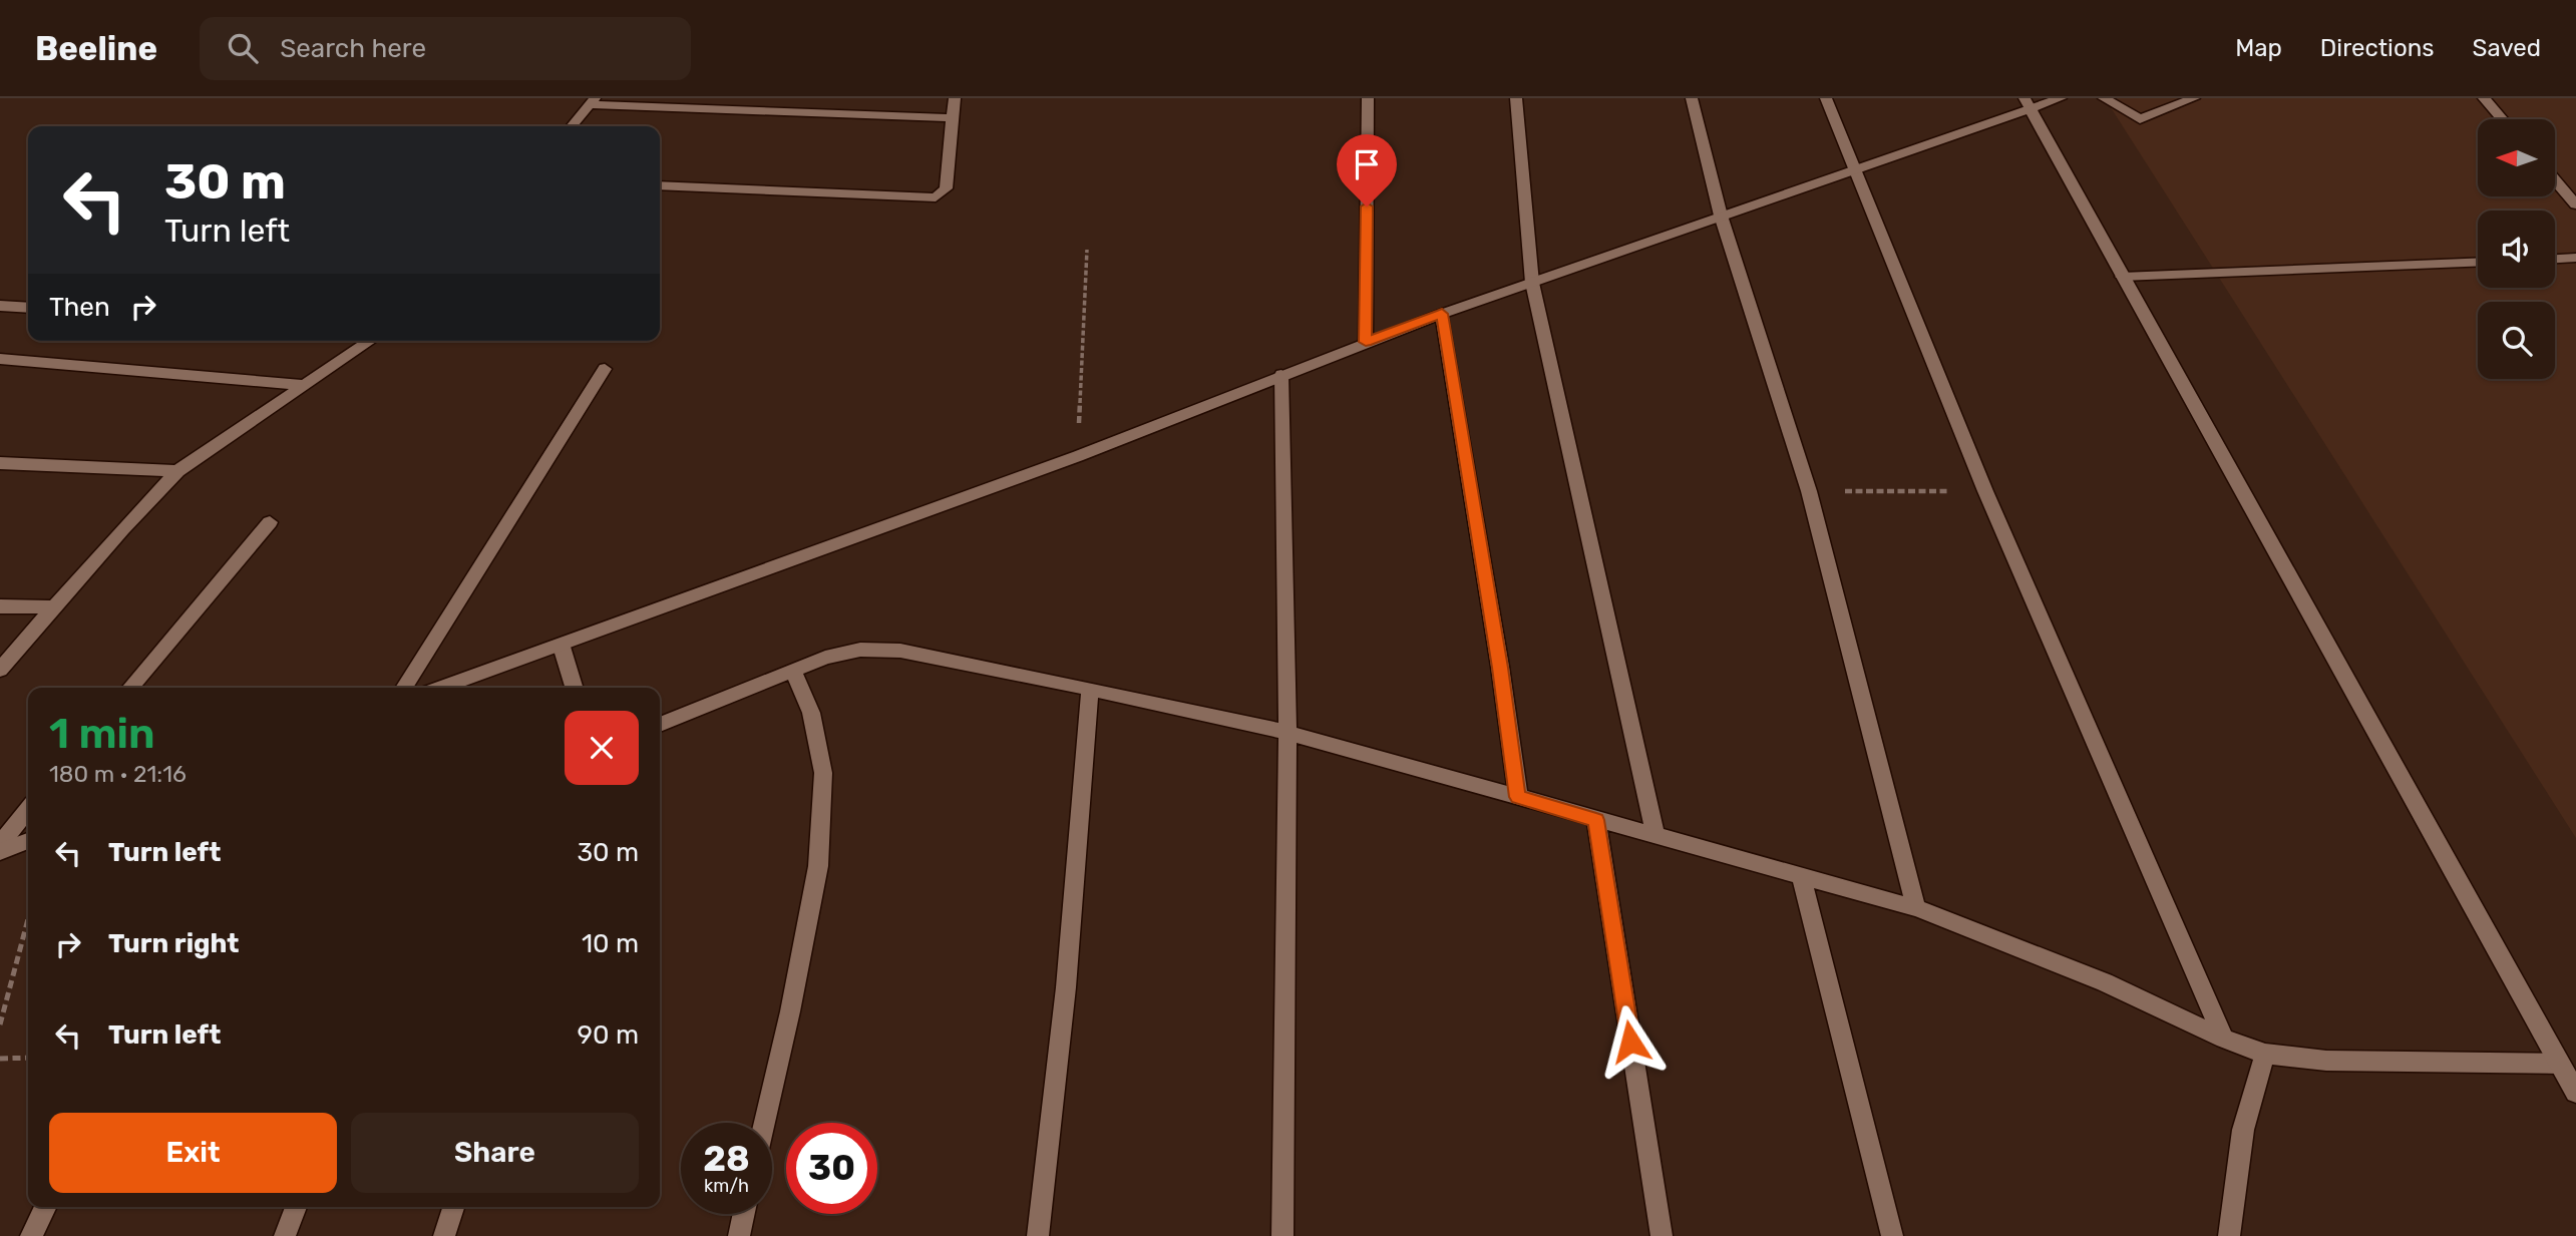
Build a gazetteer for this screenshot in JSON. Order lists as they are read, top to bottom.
{
  "north": "left",
  "page": {
    "header": "Beeline",
    "search": "Search here",
    "nav": ["Map", "Directions", "Saved"],
    "turn": ["30 m", "Turn left"],
    "then": "Then",
    "heading": ["1 min", "180 m · 21:16"],
    "list": [
      {
        "name": "Turn left",
        "value": "30 m"
      },
      {
        "name": "Turn right",
        "value": "10 m"
      },
      {
        "name": "Turn left",
        "value": "90 m"
      }
    ],
    "buttons": ["Exit", "Share"],
    "speed": "28 km/h",
    "limit": "30"
  }
}
